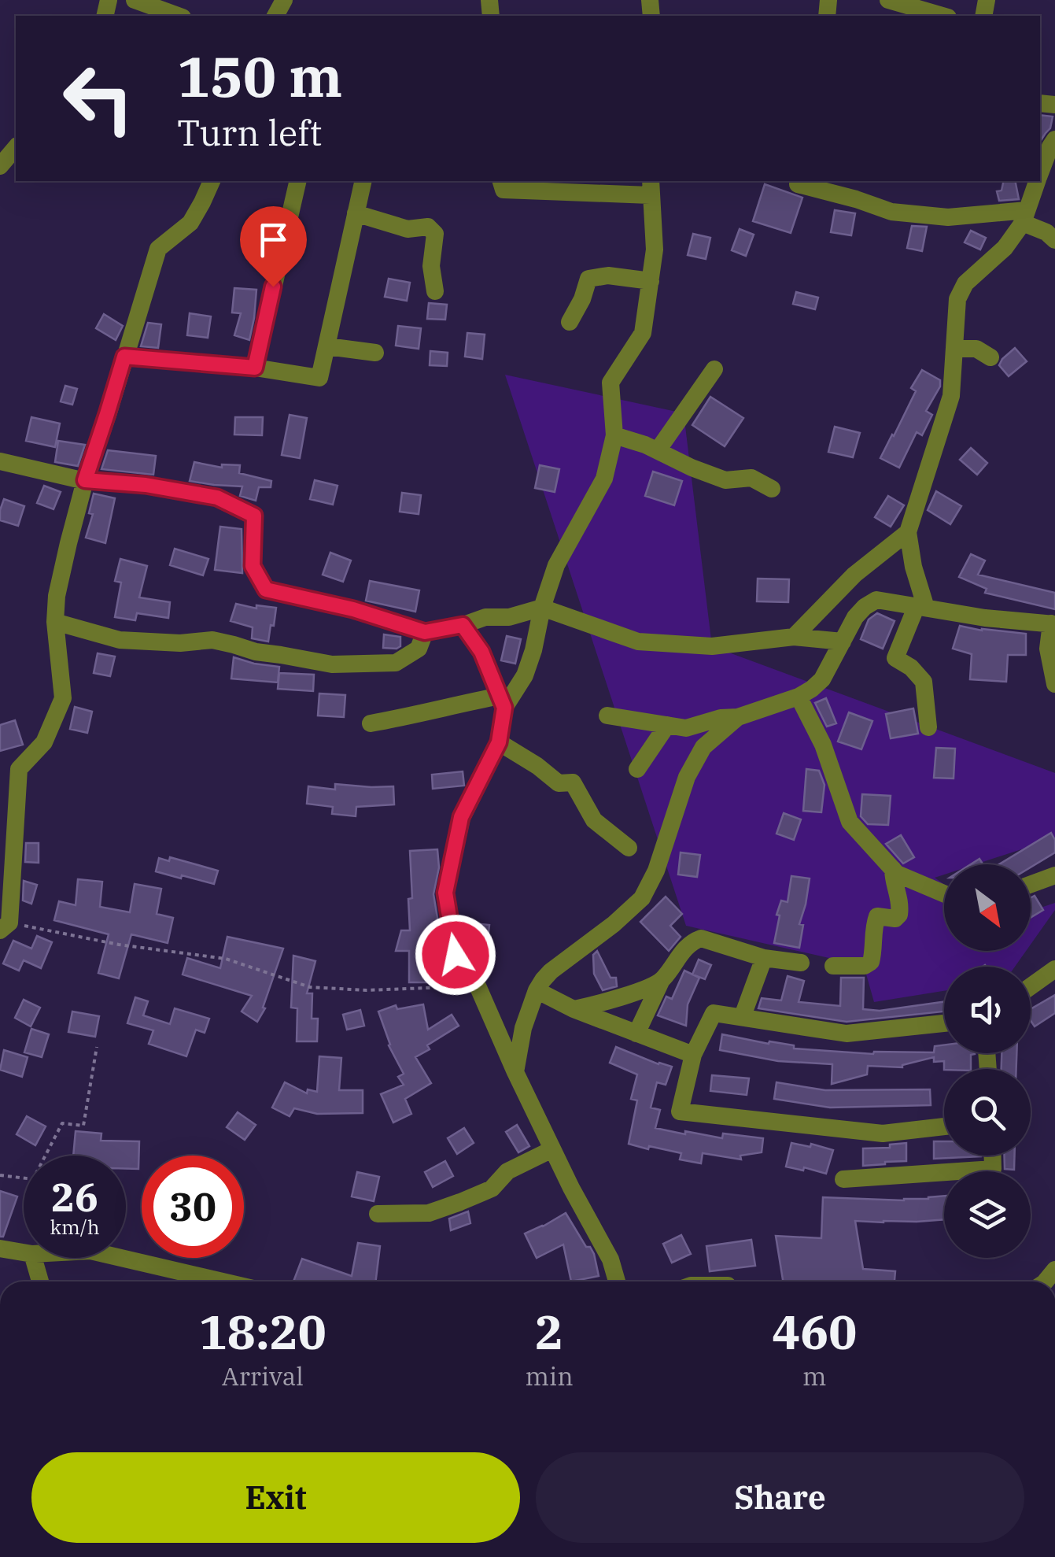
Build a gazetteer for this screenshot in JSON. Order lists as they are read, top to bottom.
{
  "north": "bottom right",
  "page": {
    "turn": ["150 m", "Turn left"],
    "speed": "26 km/h",
    "limit": "30",
    "eta": [
      "18:20",
      "Arrival",
      "2",
      "min",
      "460",
      "m"
    ],
    "buttons": ["Exit", "Share"]
  }
}
